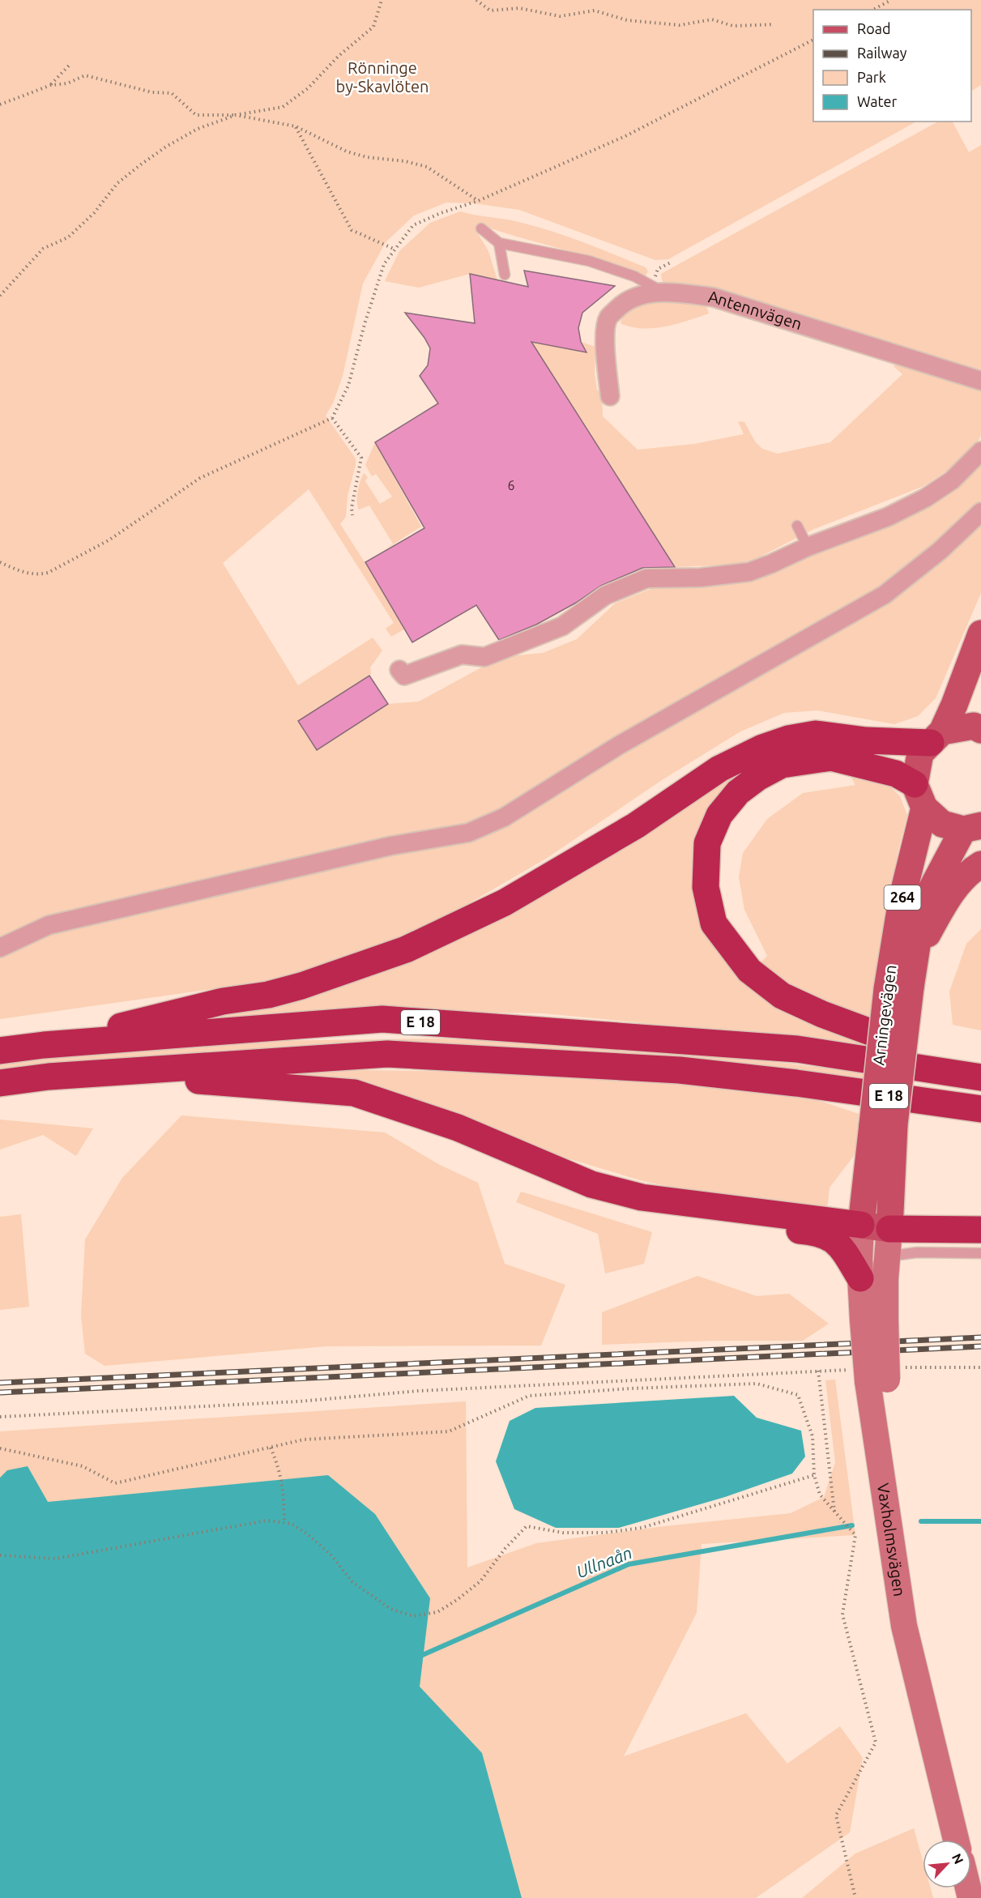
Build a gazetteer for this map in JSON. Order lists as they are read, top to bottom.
{
  "streets": {
    "highway": ["E 18"],
    "main road": ["264", "Arningevägen", "Vaxholmsvägen"],
    "street": ["Antennvägen"]
  },
  "crossings": [
    ["Arningevägen", "Vaxholmsvägen"]
  ],
  "water": ["Ullnaån"],
  "parks": ["Rönninge by-Skavlöten"],
  "house_numbers": ["6"],
  "legend": [
    "Road",
    "Railway",
    "Park",
    "Water"
  ],
  "north": "top right"
}
